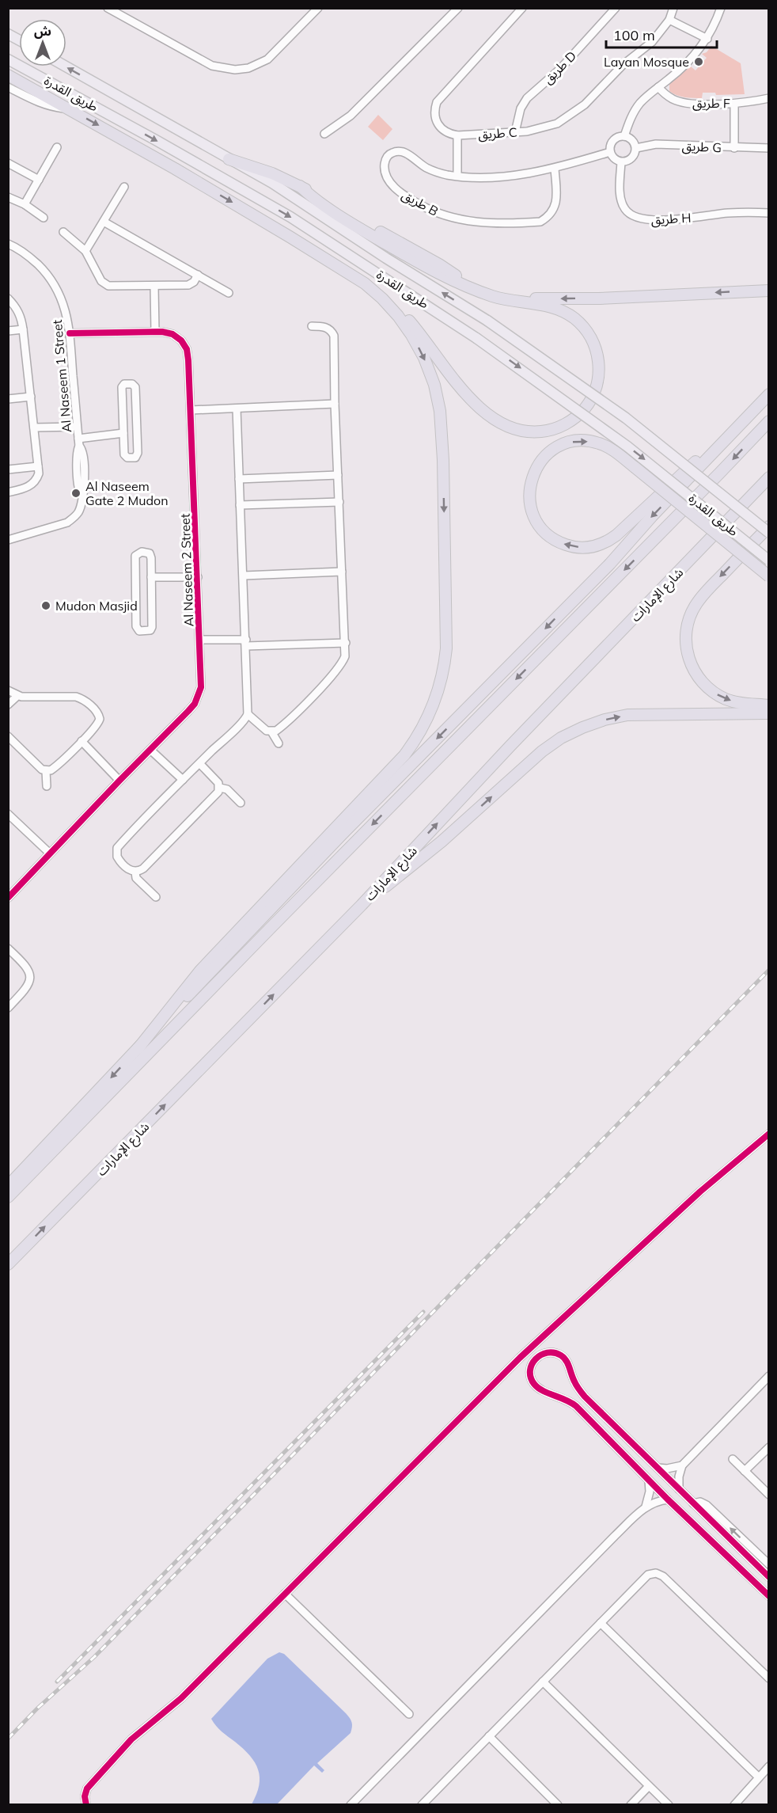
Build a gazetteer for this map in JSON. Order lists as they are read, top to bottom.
{
  "streets": {
    "highway": ["شارع الإمارات"],
    "main road": ["طريق القدرة"],
    "street": [
      "طريق D",
      "طريق F",
      "طريق C",
      "طريق G",
      "طريق B",
      "طريق H",
      "Al Naseem 1 Street",
      "Al Naseem 2 Street"
    ]
  },
  "crossings": [
    ["طريق D", "طريق C"],
    ["طريق G", "طريق B"],
    ["طريق G", "طريق H"],
    ["طريق B", "طريق H"],
    ["Al Naseem 1 Street", "Al Naseem 2 Street"]
  ],
  "places": ["Layan Mosque", "Al Naseem Gate 2 Mudon", "Mudon Masjid"],
  "scale_bar": "100 m",
  "north": "top"
}
